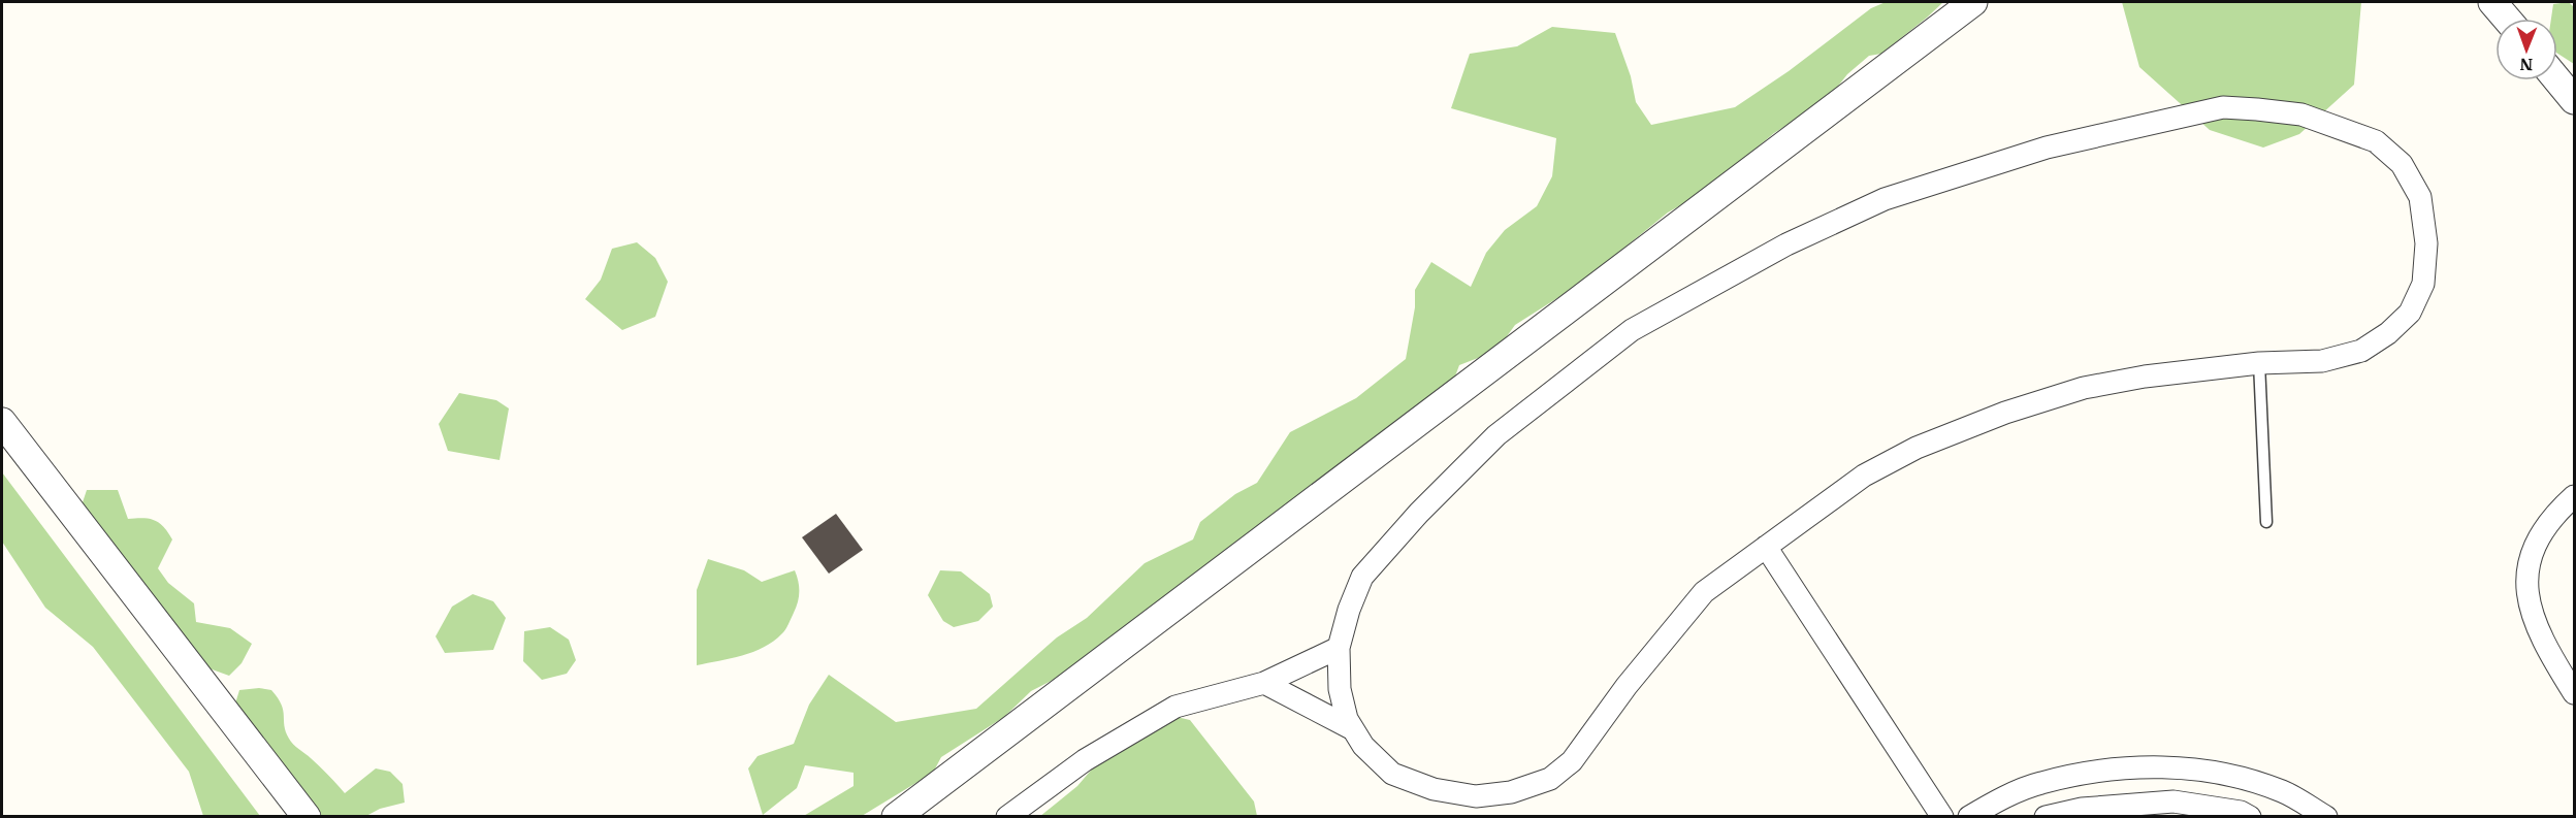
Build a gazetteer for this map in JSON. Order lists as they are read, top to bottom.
{
  "north": "bottom"
}
